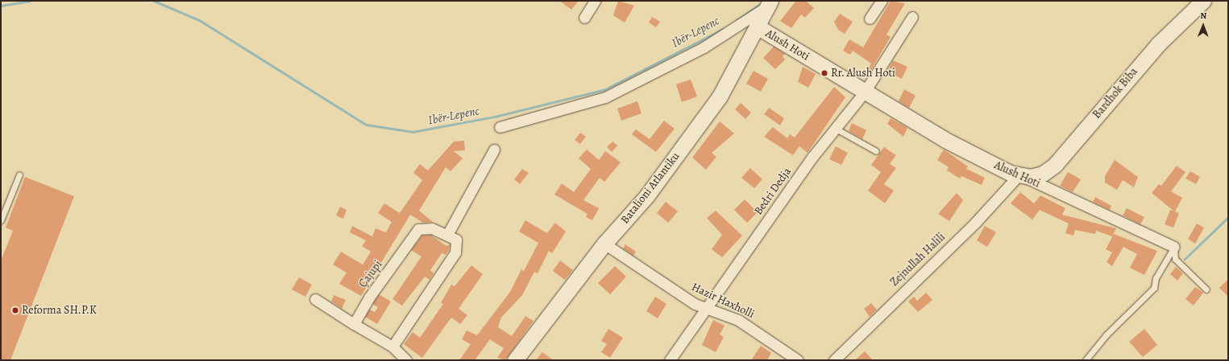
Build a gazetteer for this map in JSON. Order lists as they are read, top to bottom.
{
  "streets": {
    "street": [
      "Alush Hoti",
      "Bardhok Biba",
      "Batalioni Atlantiku",
      "Bedri Dedja",
      "Zejnullah Halili",
      "Çajupi",
      "Hazir Haxholli"
    ]
  },
  "crossings": [
    ["Alush Hoti", "Bardhok Biba"],
    ["Alush Hoti", "Batalioni Atlantiku"],
    ["Alush Hoti", "Bedri Dedja"],
    ["Alush Hoti", "Zejnullah Halili"],
    ["Bardhok Biba", "Zejnullah Halili"],
    ["Batalioni Atlantiku", "Hazir Haxholli"],
    ["Bedri Dedja", "Hazir Haxholli"]
  ],
  "water": ["Ibër-Lepenc"],
  "places": ["Rr. Alush Hoti", "Reforma SH.P.K"],
  "north": "top"
}
